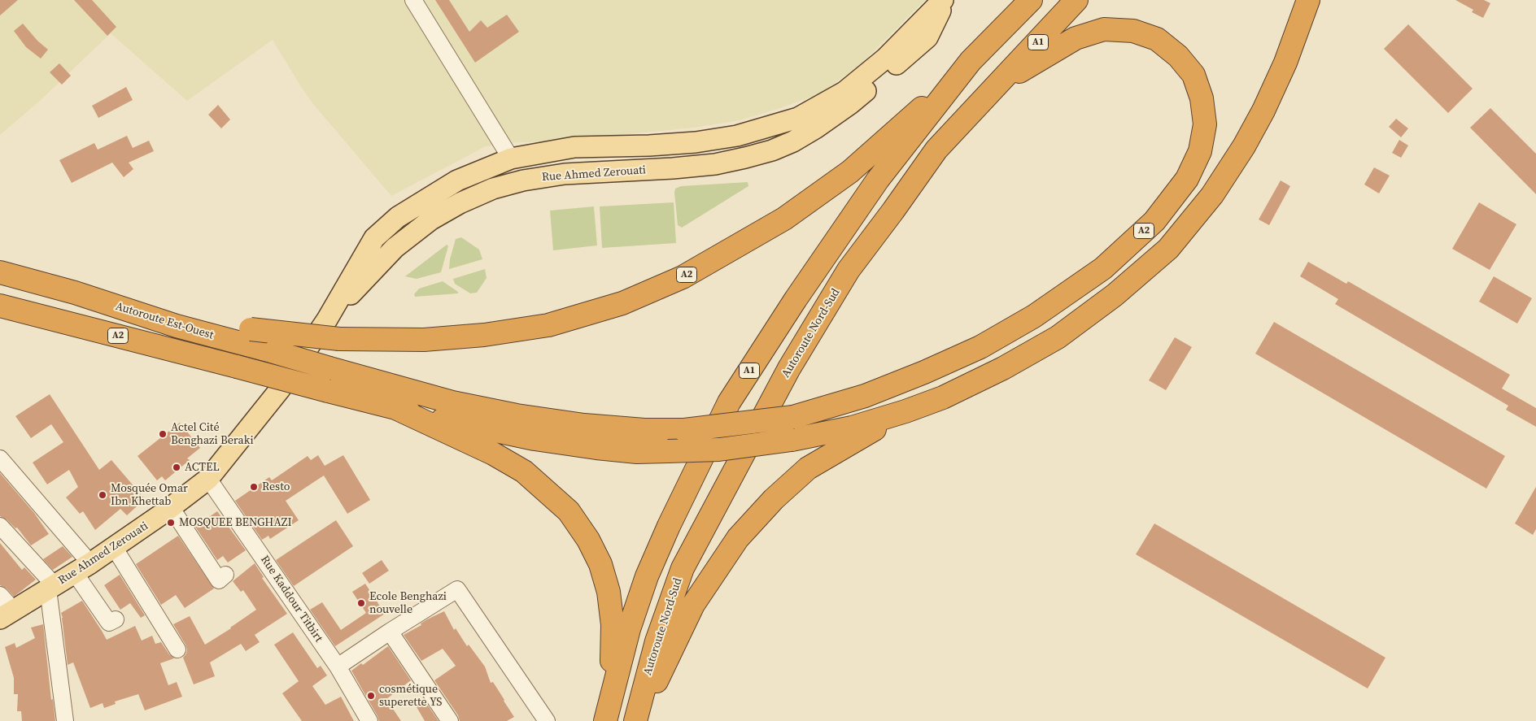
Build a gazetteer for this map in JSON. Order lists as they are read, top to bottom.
{
  "streets": {
    "highway": [
      "A1",
      "A2",
      "Autoroute Est-Ouest",
      "Autoroute Nord-Sud"
    ],
    "main road": ["Rue Ahmed Zerouati"],
    "street": ["Rue Kaddour Titbirt"]
  },
  "crossings": [
    ["A1", "A2"],
    ["Rue Ahmed Zerouati", "Rue Kaddour Titbirt"],
    ["A2", "Autoroute Est-Ouest"],
    ["Autoroute Est-Ouest", "Autoroute Nord-Sud"]
  ],
  "places": [
    "Actel Cité Benghazi Beraki",
    "ACTEL",
    "Resto",
    "Mosquée Omar Ibn Khettab",
    "MOSQUEE BENGHAZI",
    "Ecole Benghazi nouvelle",
    "cosmétique superette YS"
  ]
}
